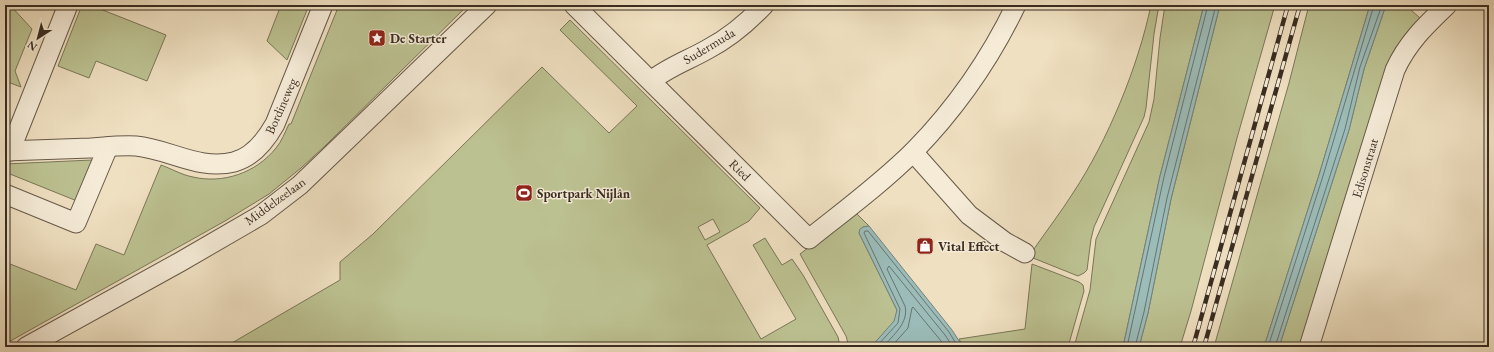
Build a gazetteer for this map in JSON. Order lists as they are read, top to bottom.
{
  "streets": {
    "street": [
      "Sudermuda",
      "Bordineweg",
      "Edisonstraat",
      "Ried",
      "Middelzeelaan"
    ]
  },
  "crossings": [
    ["Sudermuda", "Ried"]
  ],
  "places": {
    "place": ["De Starter"],
    "sports": ["Sportpark Nijlân"],
    "shop": ["Vital Effect"]
  },
  "north": "bottom left"
}
